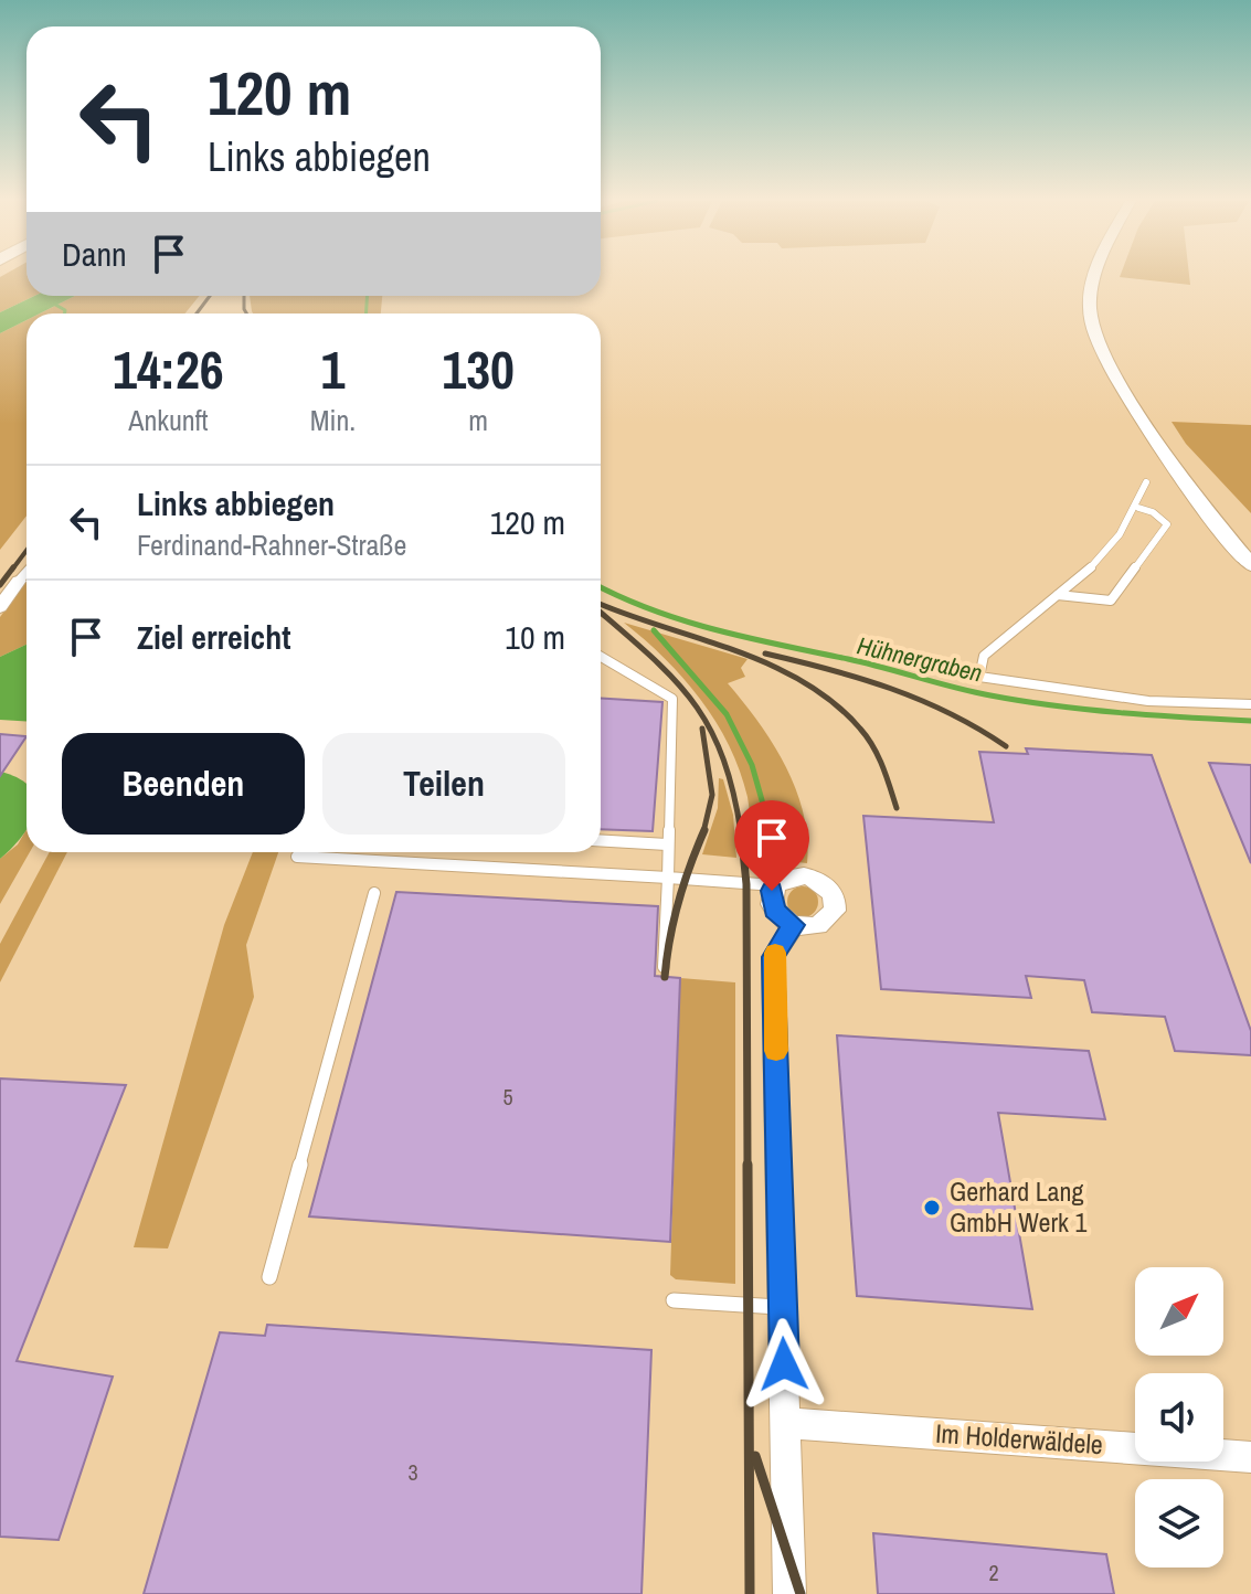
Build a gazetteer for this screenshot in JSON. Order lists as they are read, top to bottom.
{
  "streets": {
    "street": ["Im Holderwäldele"]
  },
  "water": ["Hühnergraben"],
  "places": ["Gerhard Lang GmbH Werk 1"],
  "house_numbers": ["5", "3", "2"],
  "north": "top right",
  "page": {
    "turn": ["120 m", "Links abbiegen"],
    "then": "Dann",
    "eta": [
      "14:26",
      "Ankunft",
      "1",
      "Min.",
      "130",
      "m"
    ],
    "list": [
      {
        "name": "Links abbiegen",
        "note": "Ferdinand-Rahner-Straße",
        "value": "120 m"
      },
      {
        "name": "Ziel erreicht",
        "value": "10 m"
      }
    ],
    "buttons": ["Beenden", "Teilen"]
  }
}
